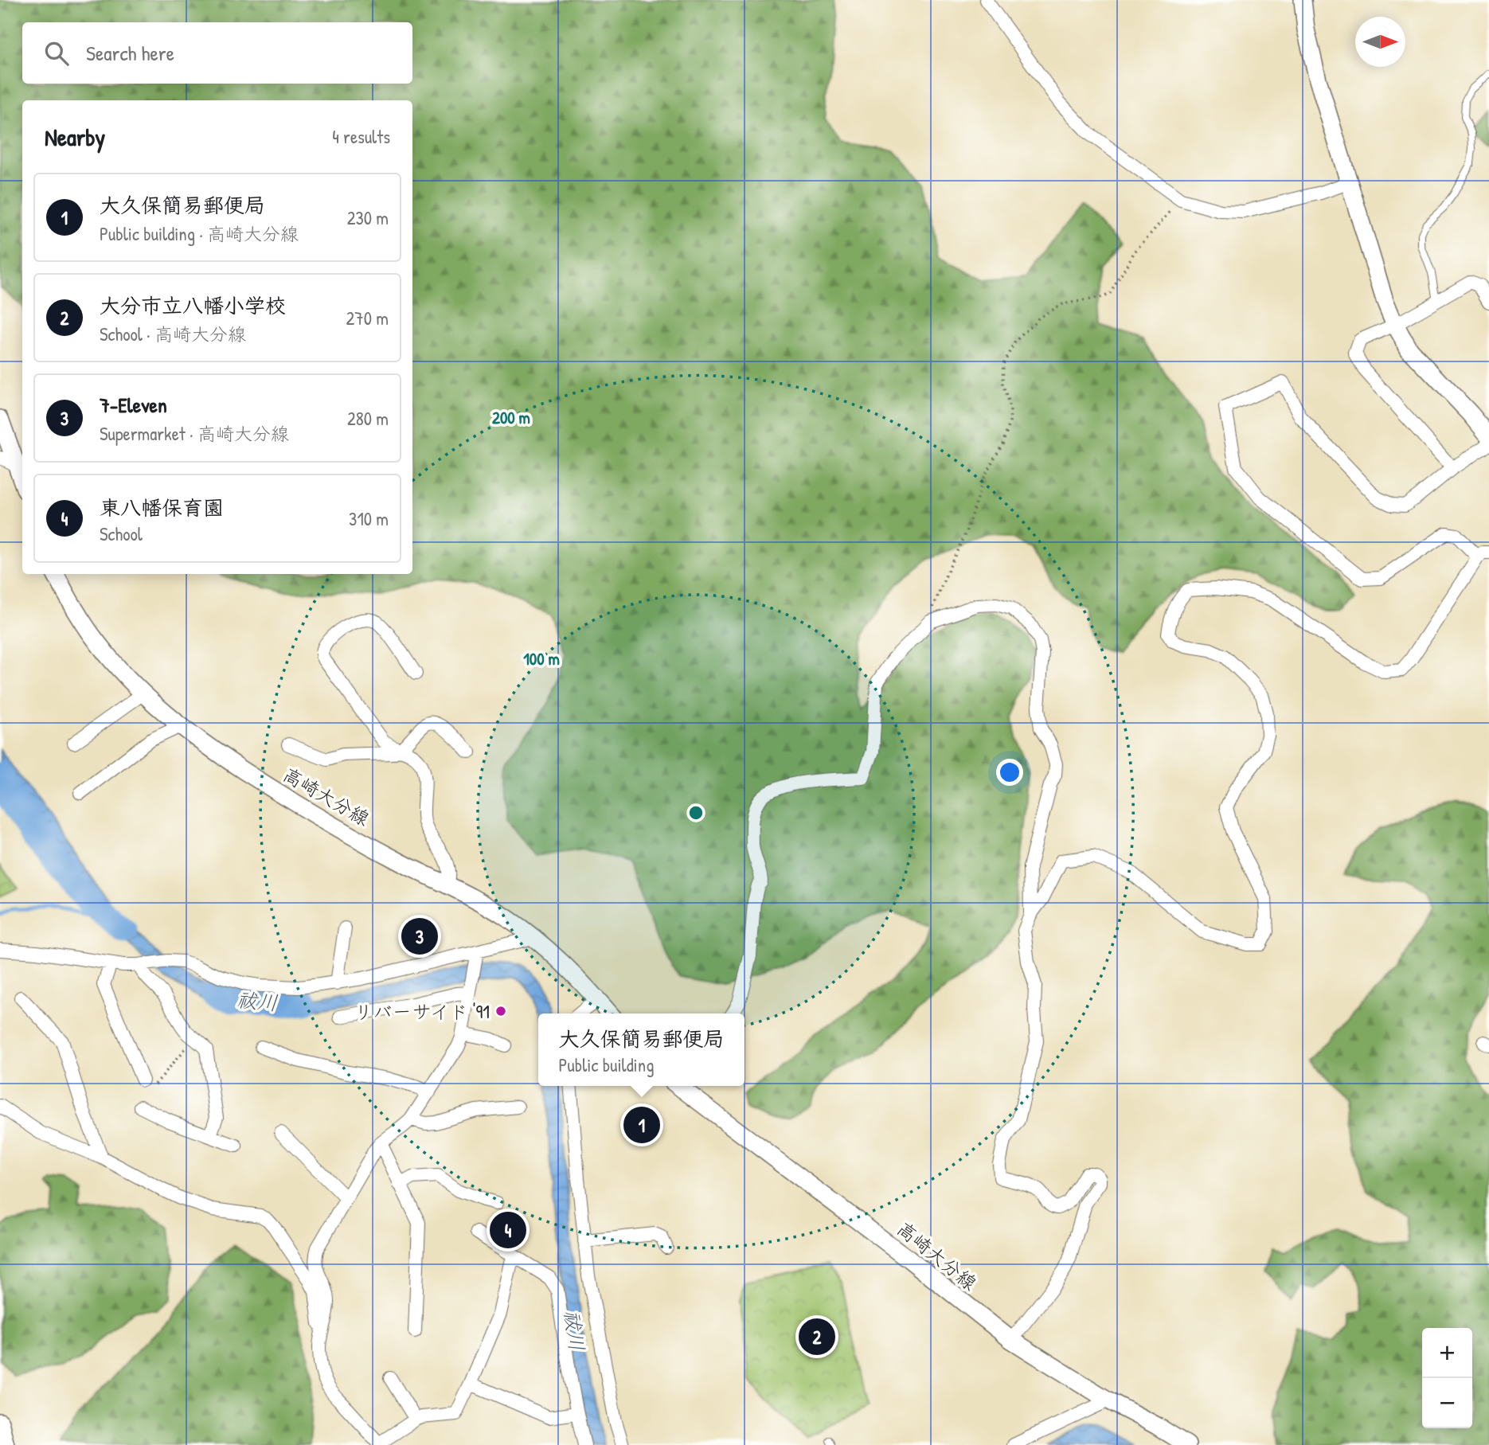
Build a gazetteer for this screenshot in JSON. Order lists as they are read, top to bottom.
{
  "streets": {
    "main road": ["高崎大分線"]
  },
  "water": ["祓川"],
  "places": ["リバーサイド '91"],
  "north": "right",
  "page": {
    "search": "Search here",
    "heading": ["Nearby", "4 results"],
    "list": [
      {
        "mark": "1",
        "name": "大久保簡易郵便局",
        "note": "Public building · 高崎大分線",
        "value": "230 m"
      },
      {
        "mark": "2",
        "name": "大分市立八幡小学校",
        "note": "School · 高崎大分線",
        "value": "270 m"
      },
      {
        "mark": "3",
        "name": "7-Eleven",
        "note": "Supermarket · 高崎大分線",
        "value": "280 m"
      },
      {
        "mark": "4",
        "name": "東八幡保育園",
        "note": "School",
        "value": "310 m"
      }
    ],
    "pins": [
      "3",
      "1",
      "4",
      "2"
    ],
    "popup": ["大久保簡易郵便局", "Public building"],
    "map_buttons": ["+", "−"]
  },
  "rings": ["200 m", "100 m"]
}
